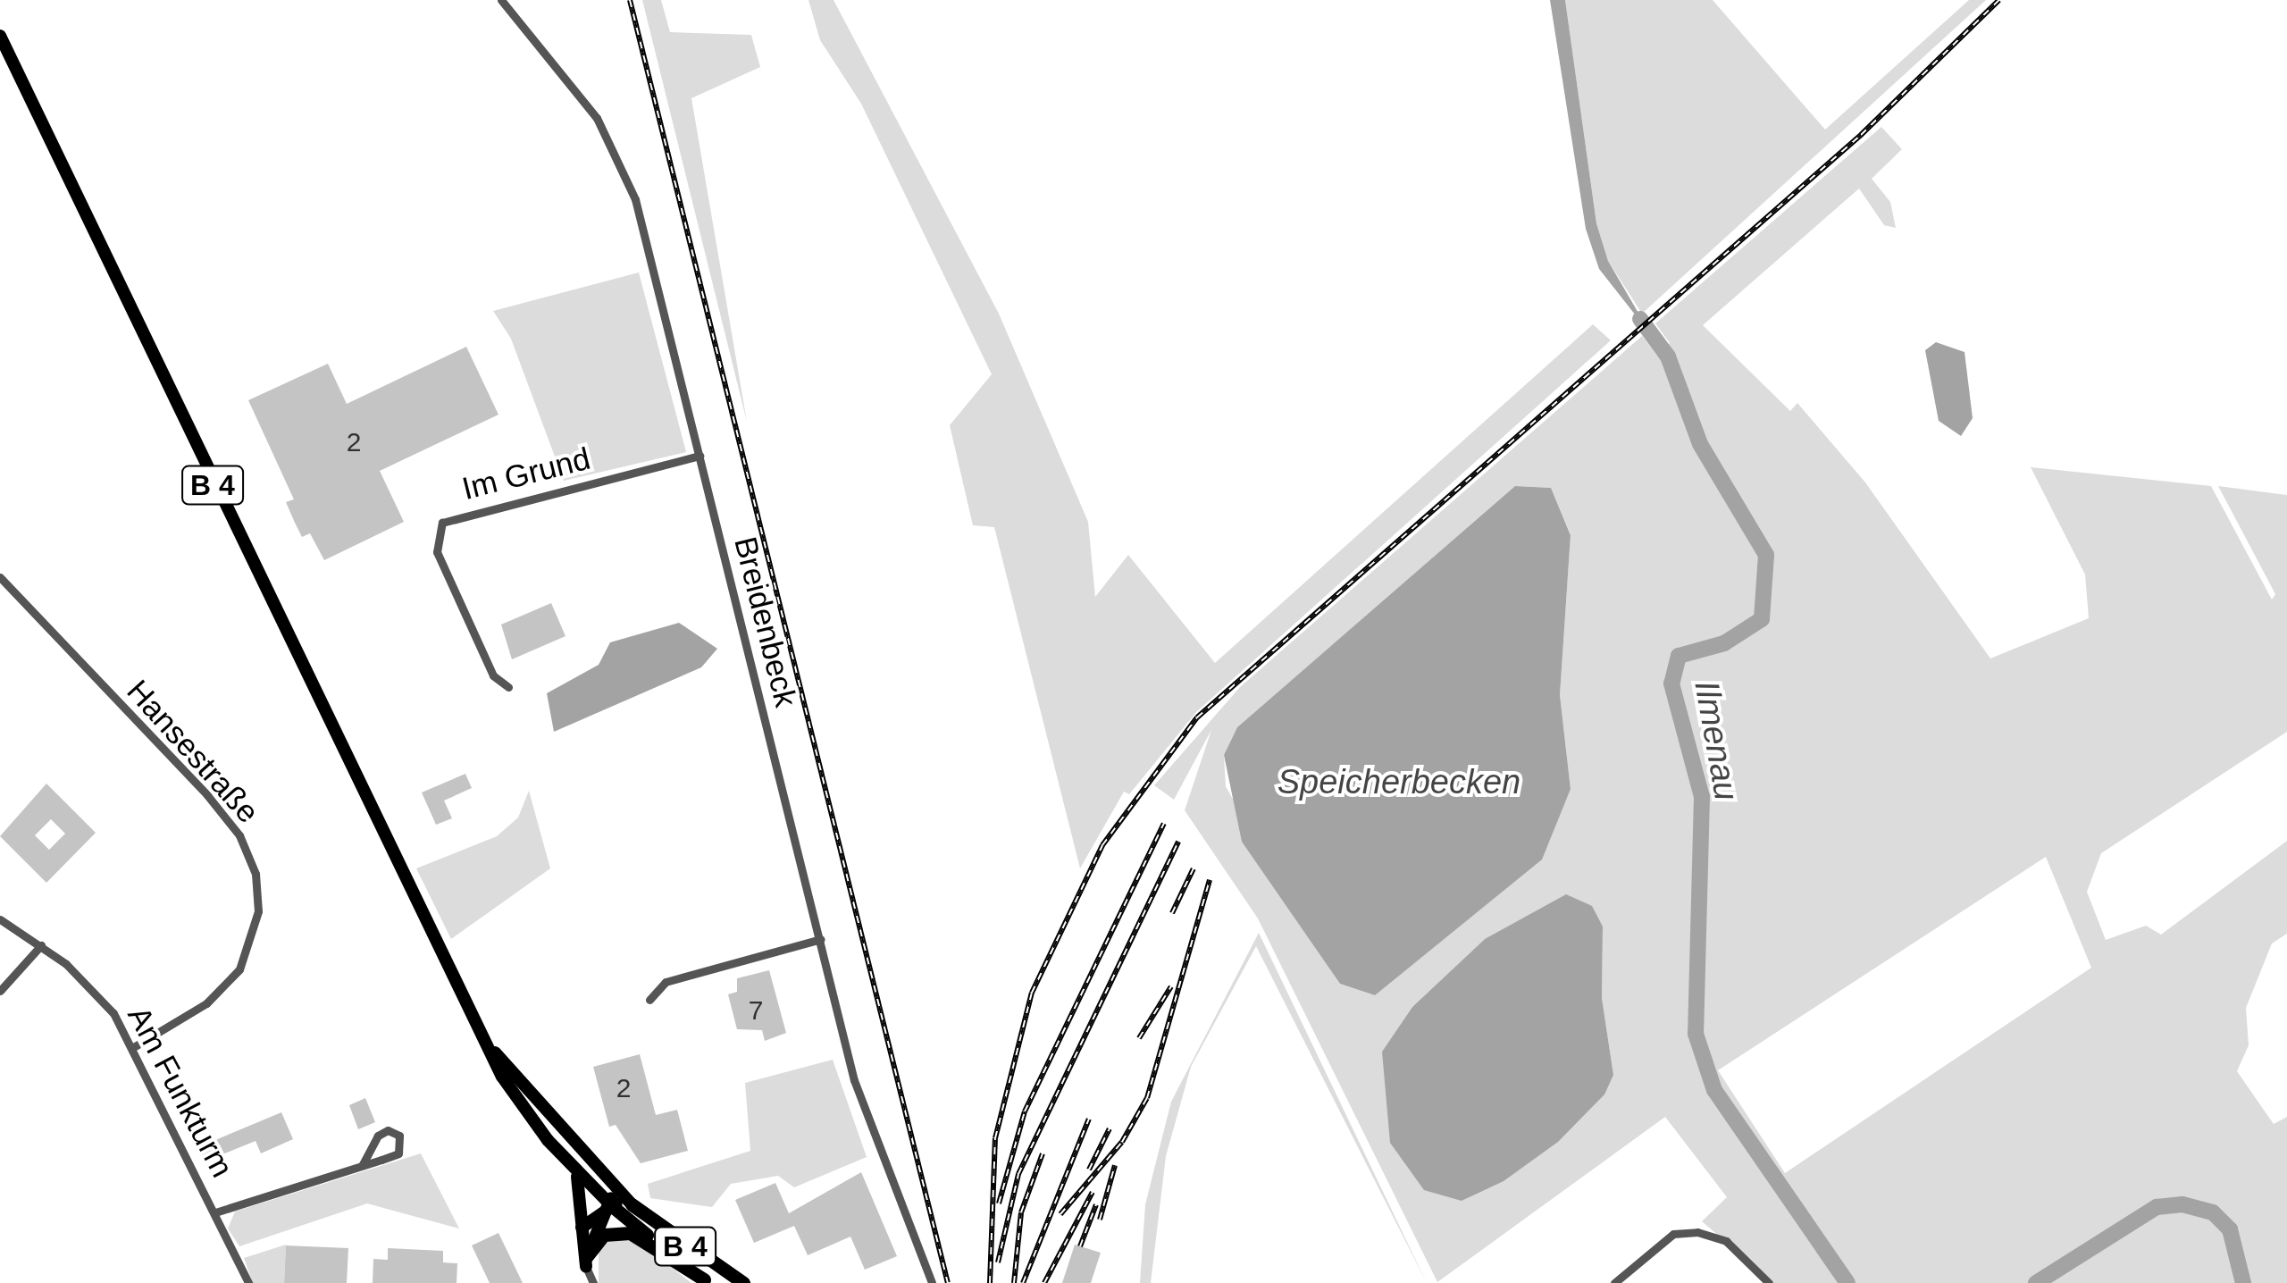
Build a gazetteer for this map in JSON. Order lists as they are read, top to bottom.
{
  "streets": {
    "highway": ["B 4"],
    "street": [
      "Im Grund",
      "Breidenbeck",
      "Hansestraße",
      "Am Funkturm"
    ]
  },
  "crossings": [
    ["Im Grund", "Breidenbeck"],
    ["Hansestraße", "Am Funkturm"]
  ],
  "water": ["Ilmenau", "Speicherbecken"],
  "house_numbers": ["2", "7", "2"]
}
